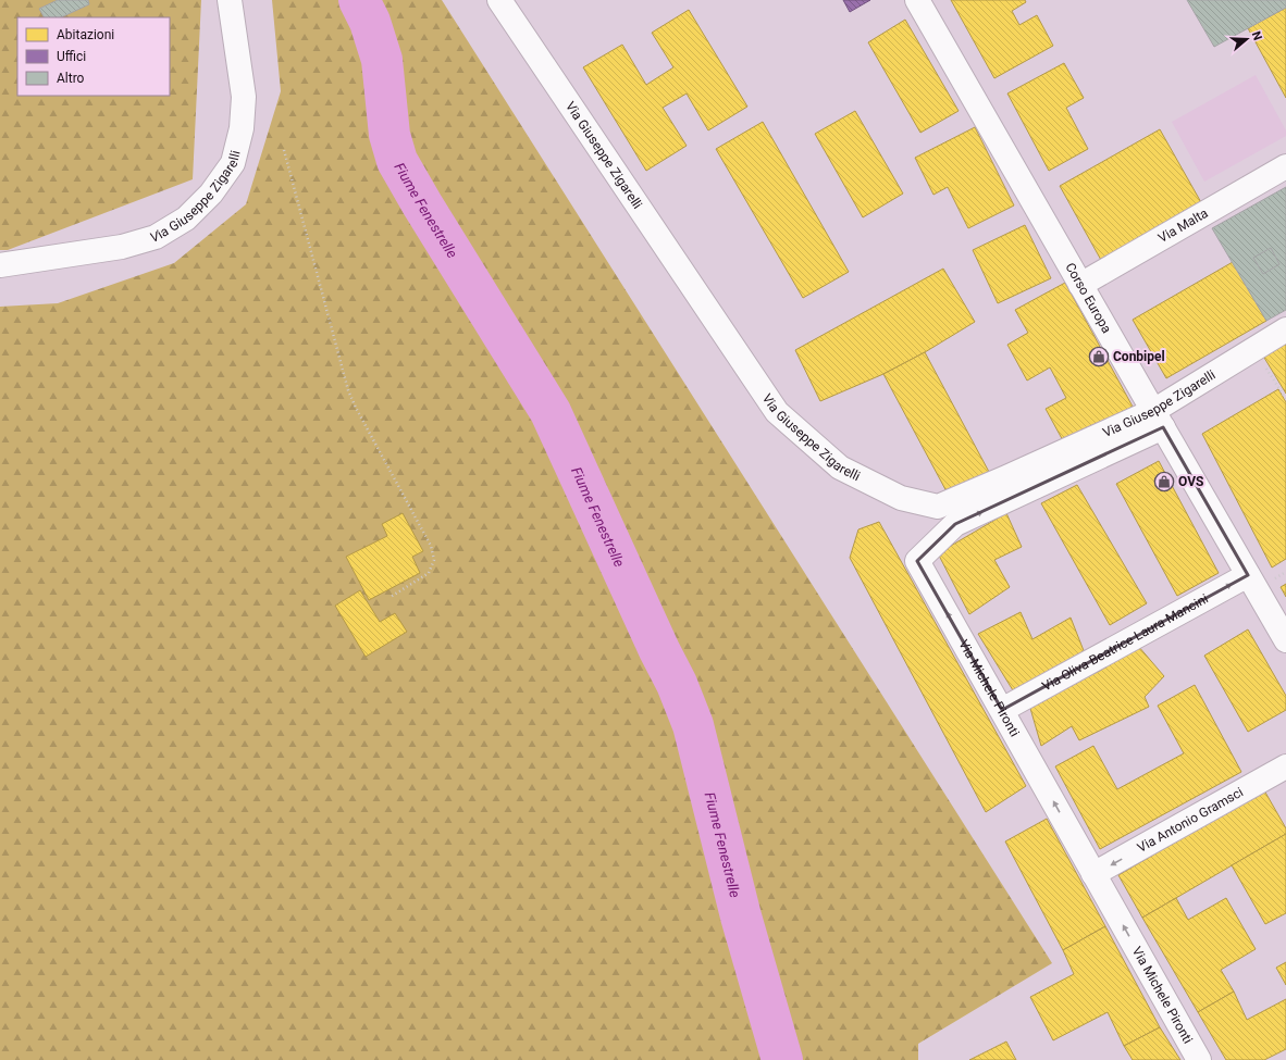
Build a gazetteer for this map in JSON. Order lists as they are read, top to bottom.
{
  "streets": {
    "street": [
      "Via Giuseppe Zigarelli",
      "Via Malta",
      "Corso Europa",
      "Via Oliva Beatrice Laura Mancini",
      "Via Michele Pironti",
      "Via Antonio Gramsci"
    ]
  },
  "crossings": [
    ["Via Giuseppe Zigarelli", "Corso Europa"],
    ["Via Giuseppe Zigarelli", "Via Michele Pironti"],
    ["Via Malta", "Corso Europa"],
    ["Corso Europa", "Via Oliva Beatrice Laura Mancini"],
    ["Corso Europa", "Via Michele Pironti"],
    ["Via Oliva Beatrice Laura Mancini", "Via Michele Pironti"],
    ["Via Michele Pironti", "Via Antonio Gramsci"]
  ],
  "one_way": ["Via Oliva Beatrice Laura Mancini", "Via Antonio Gramsci"],
  "water": ["Fiume Fenestrelle"],
  "places": {
    "shop": ["Conbipel", "OVS"]
  },
  "legend": ["Abitazioni", "Uffici", "Altro"],
  "north": "right"
}
